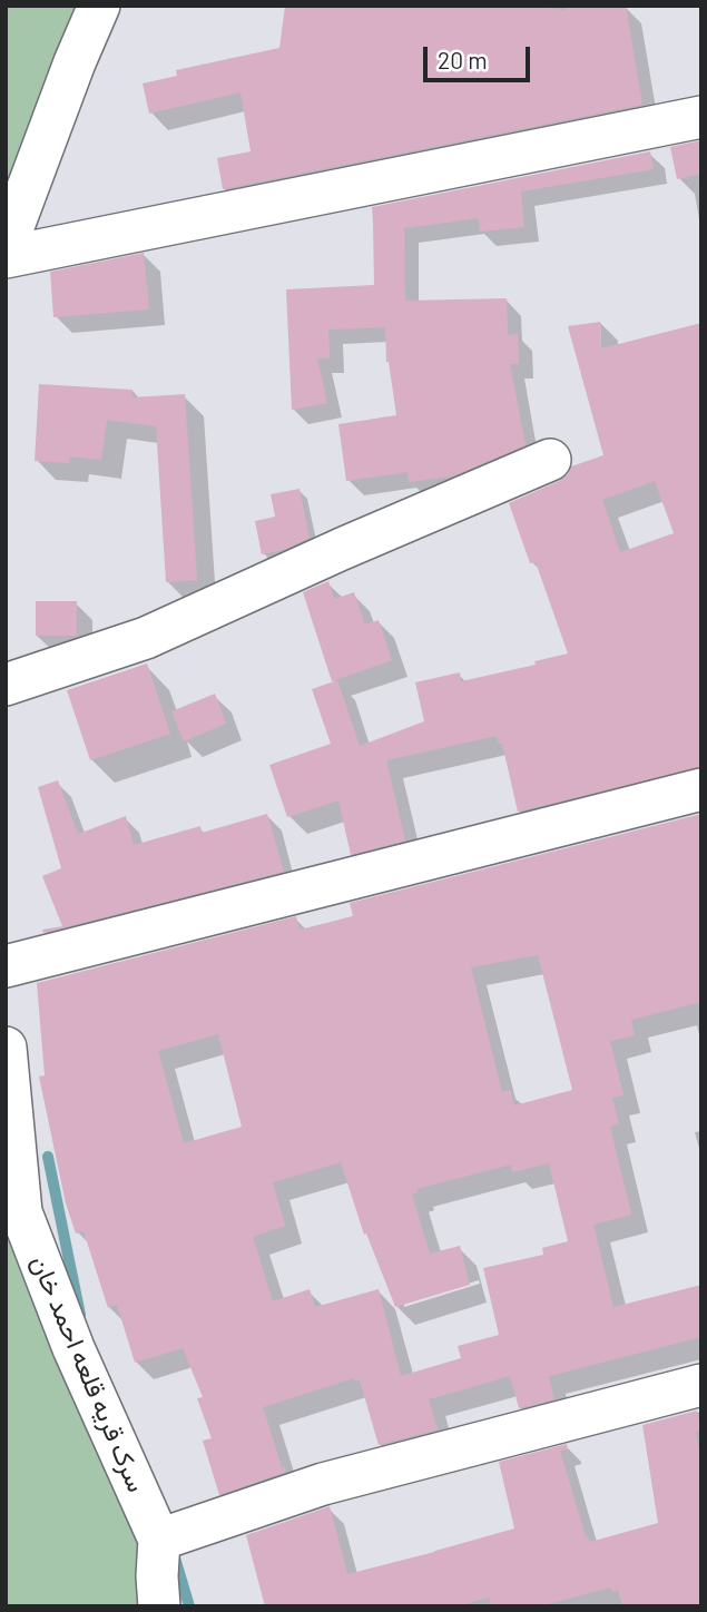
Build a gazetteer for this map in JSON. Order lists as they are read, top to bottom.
{
  "streets": {
    "street": ["سرک قریه قلعه احمد خان"]
  },
  "scale_bar": "20 m"
}
